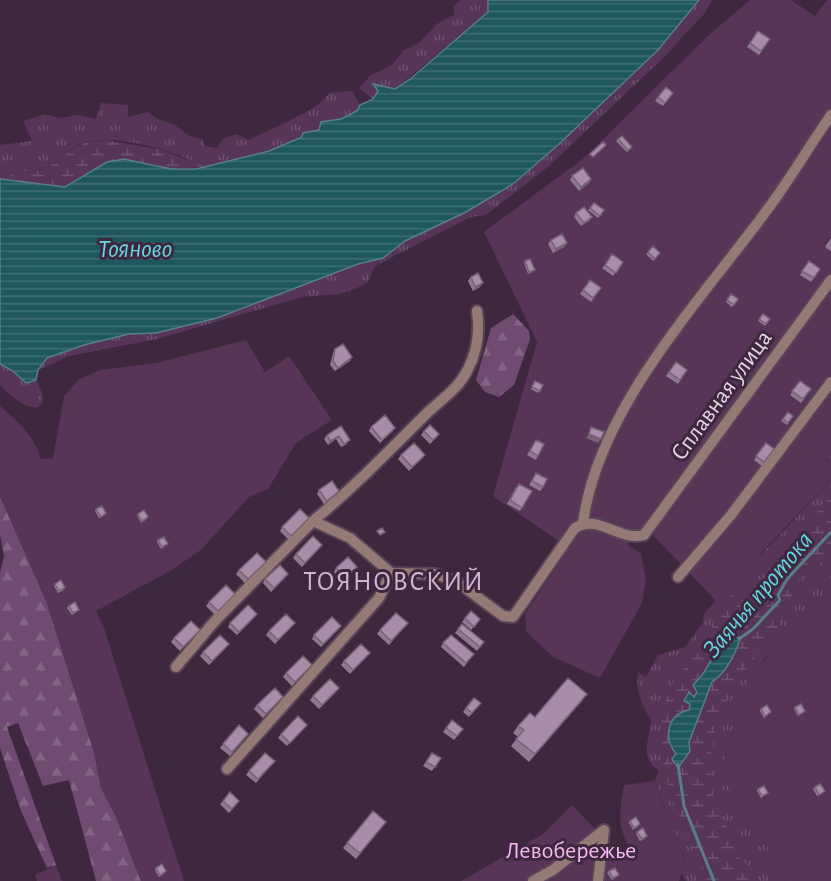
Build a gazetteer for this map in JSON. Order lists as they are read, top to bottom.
{
  "streets": {
    "street": ["Сплавная улица"]
  },
  "districts": ["ТОЯНОВСКИЙ"],
  "water": ["Тояново", "Заячья протока"],
  "parks": ["Левобережье"]
}
